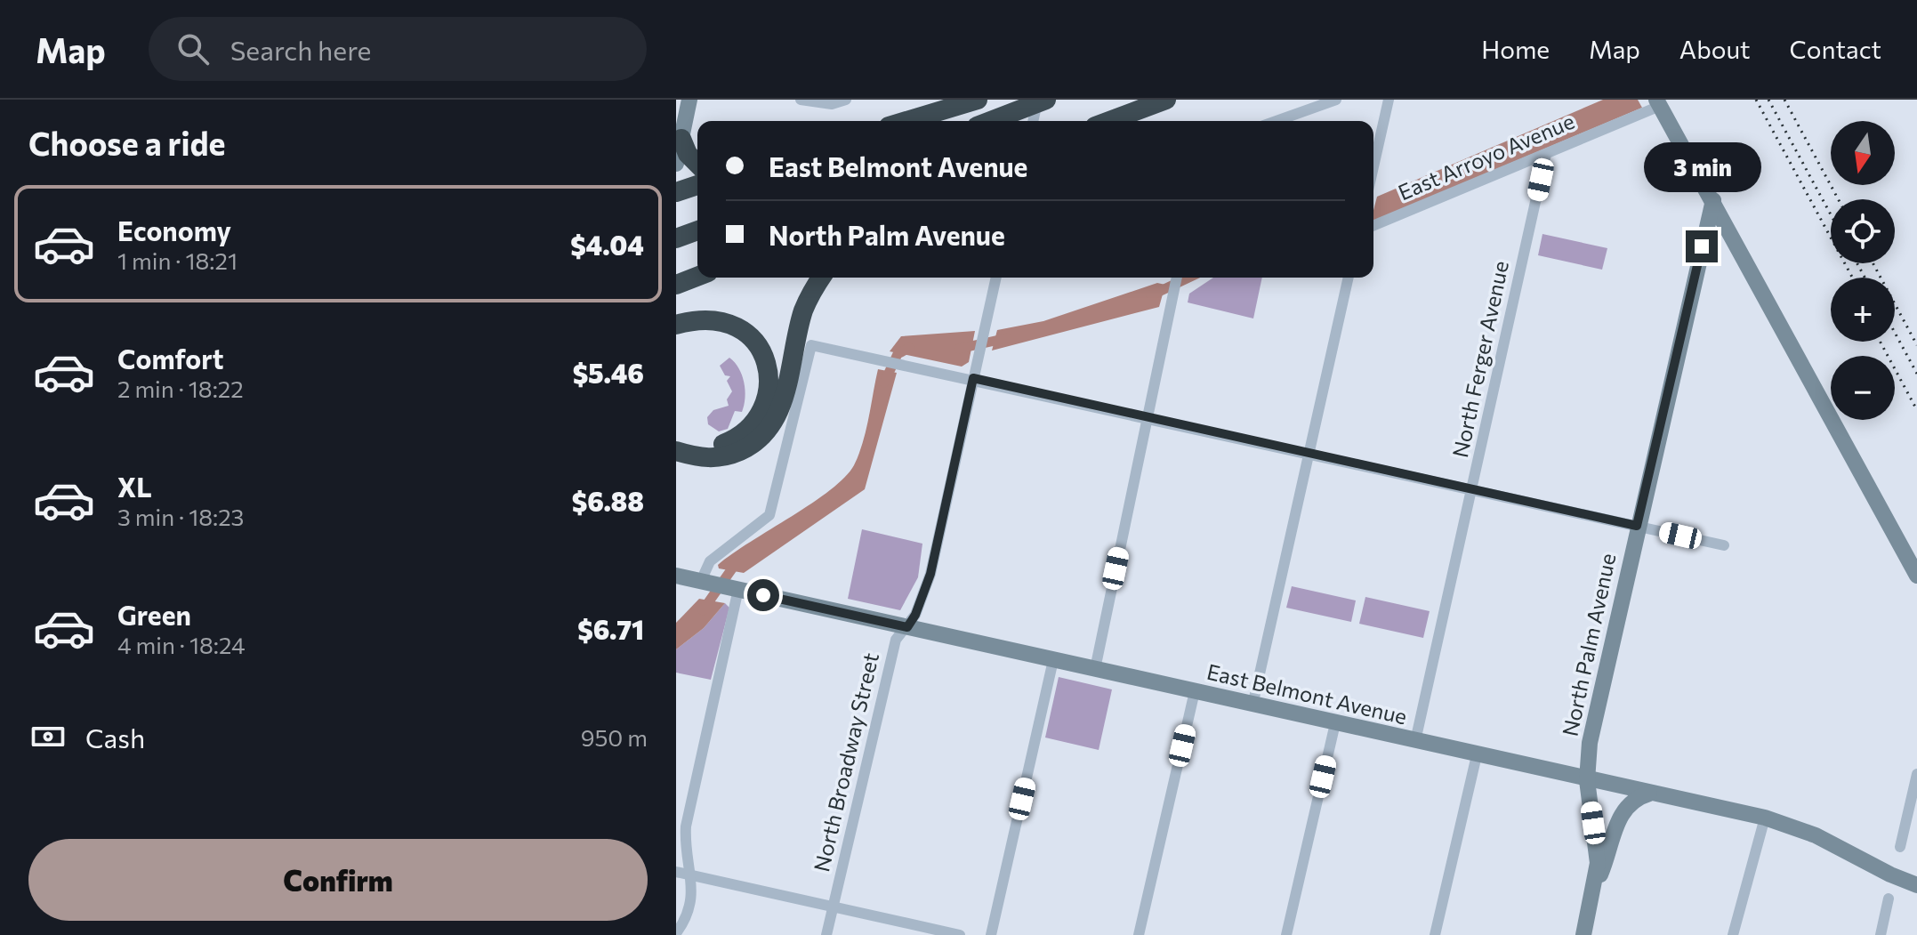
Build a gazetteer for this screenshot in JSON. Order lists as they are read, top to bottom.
{
  "streets": {
    "main road": ["North Palm Avenue", "East Belmont Avenue"],
    "street": ["East Arroyo Avenue", "North Ferger Avenue", "North Broadway Street"]
  },
  "crossings": [
    ["East Arroyo Avenue", "North Ferger Avenue"],
    ["North Ferger Avenue", "East Belmont Avenue"],
    ["North Palm Avenue", "East Belmont Avenue"],
    ["East Belmont Avenue", "North Broadway Street"]
  ],
  "north": "bottom",
  "page": {
    "header": "Map",
    "search": "Search here",
    "nav": [
      "Home",
      "Map",
      "About",
      "Contact"
    ],
    "heading": "Choose a ride",
    "map_buttons": ["+", "−"],
    "banner": ["East Belmont Avenue", "North Palm Avenue"],
    "bubble": "3 min",
    "list": [
      {
        "name": "Economy",
        "note": "1 min · 18:21",
        "value": "$4.04"
      },
      {
        "name": "Comfort",
        "note": "2 min · 18:22",
        "value": "$5.46"
      },
      {
        "name": "XL",
        "note": "3 min · 18:23",
        "value": "$6.88"
      },
      {
        "name": "Green",
        "note": "4 min · 18:24",
        "value": "$6.71"
      }
    ],
    "pay": ["Cash", "950 m"],
    "buttons": "Confirm"
  }
}
